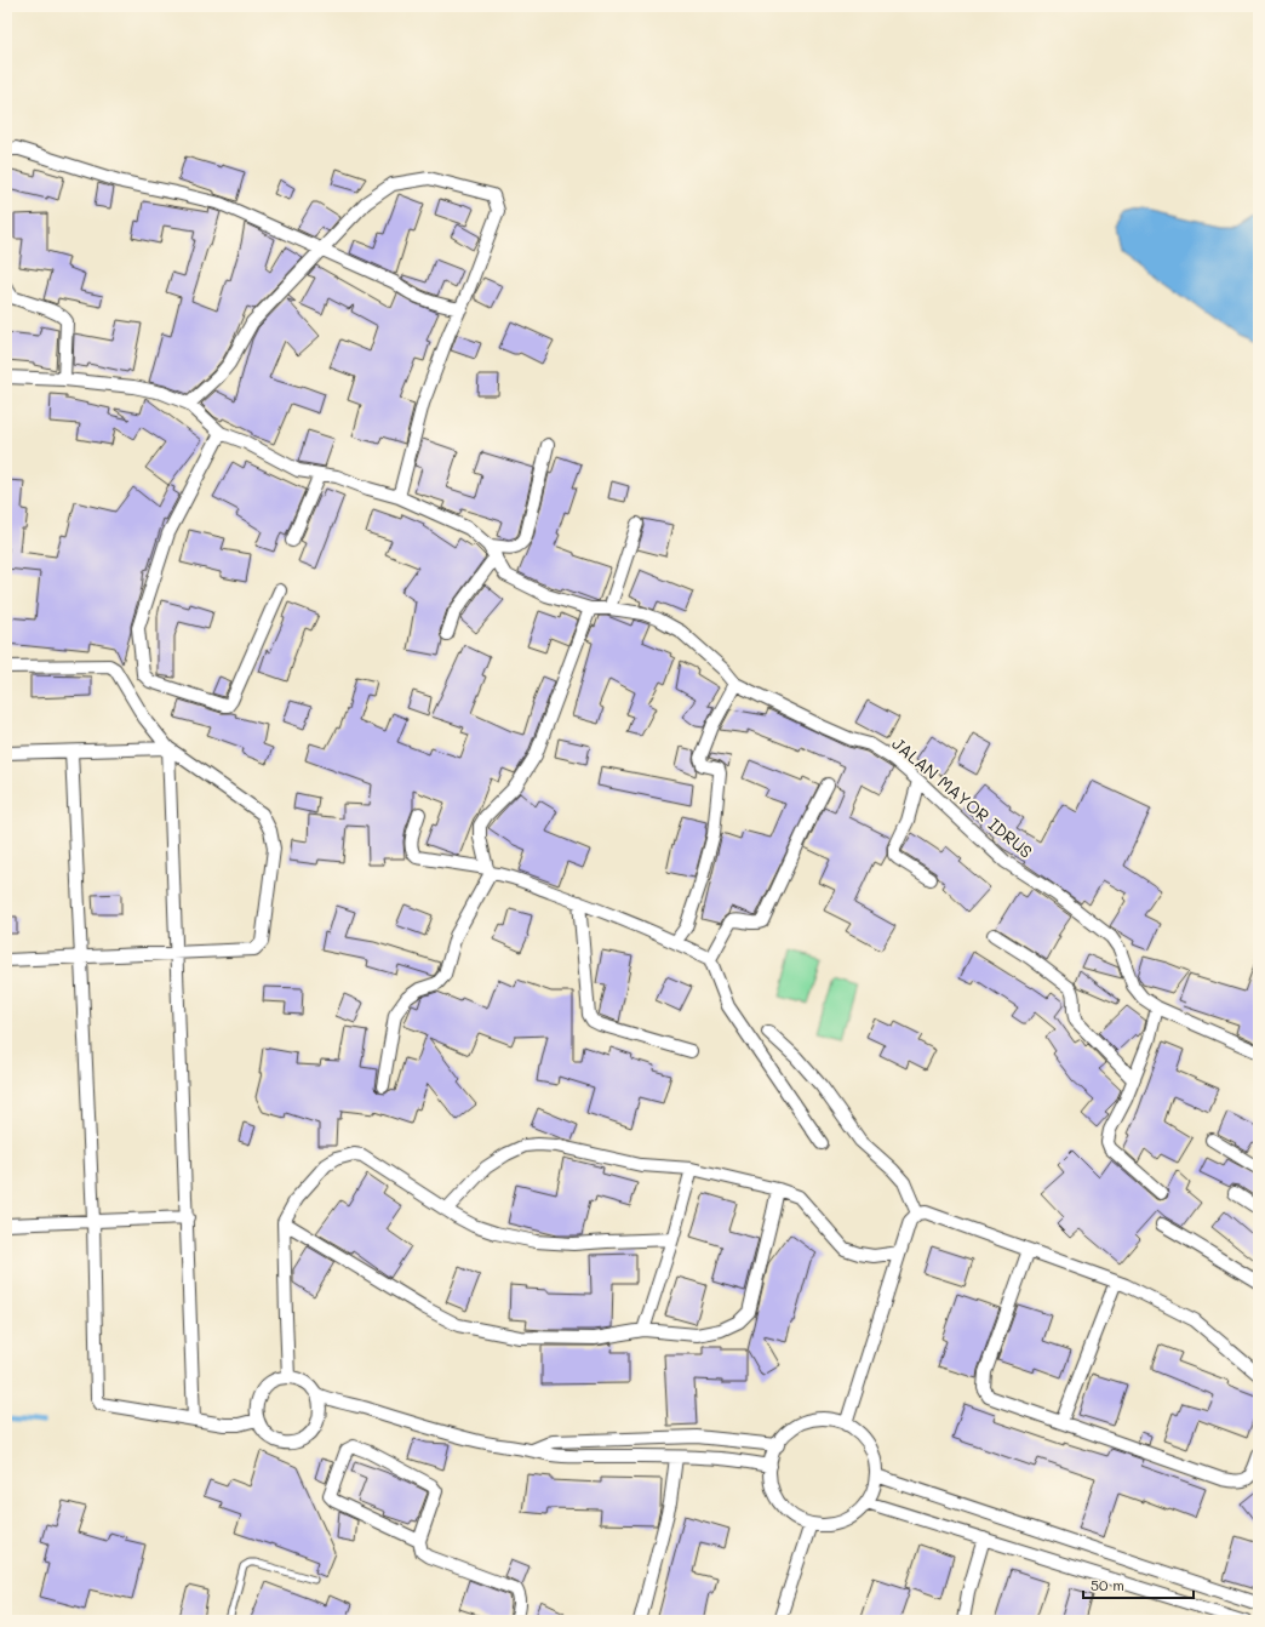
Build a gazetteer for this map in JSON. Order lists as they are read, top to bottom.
{
  "streets": {
    "street": ["JALAN MAYOR IDRUS"]
  },
  "scale_bar": "50 m"
}
